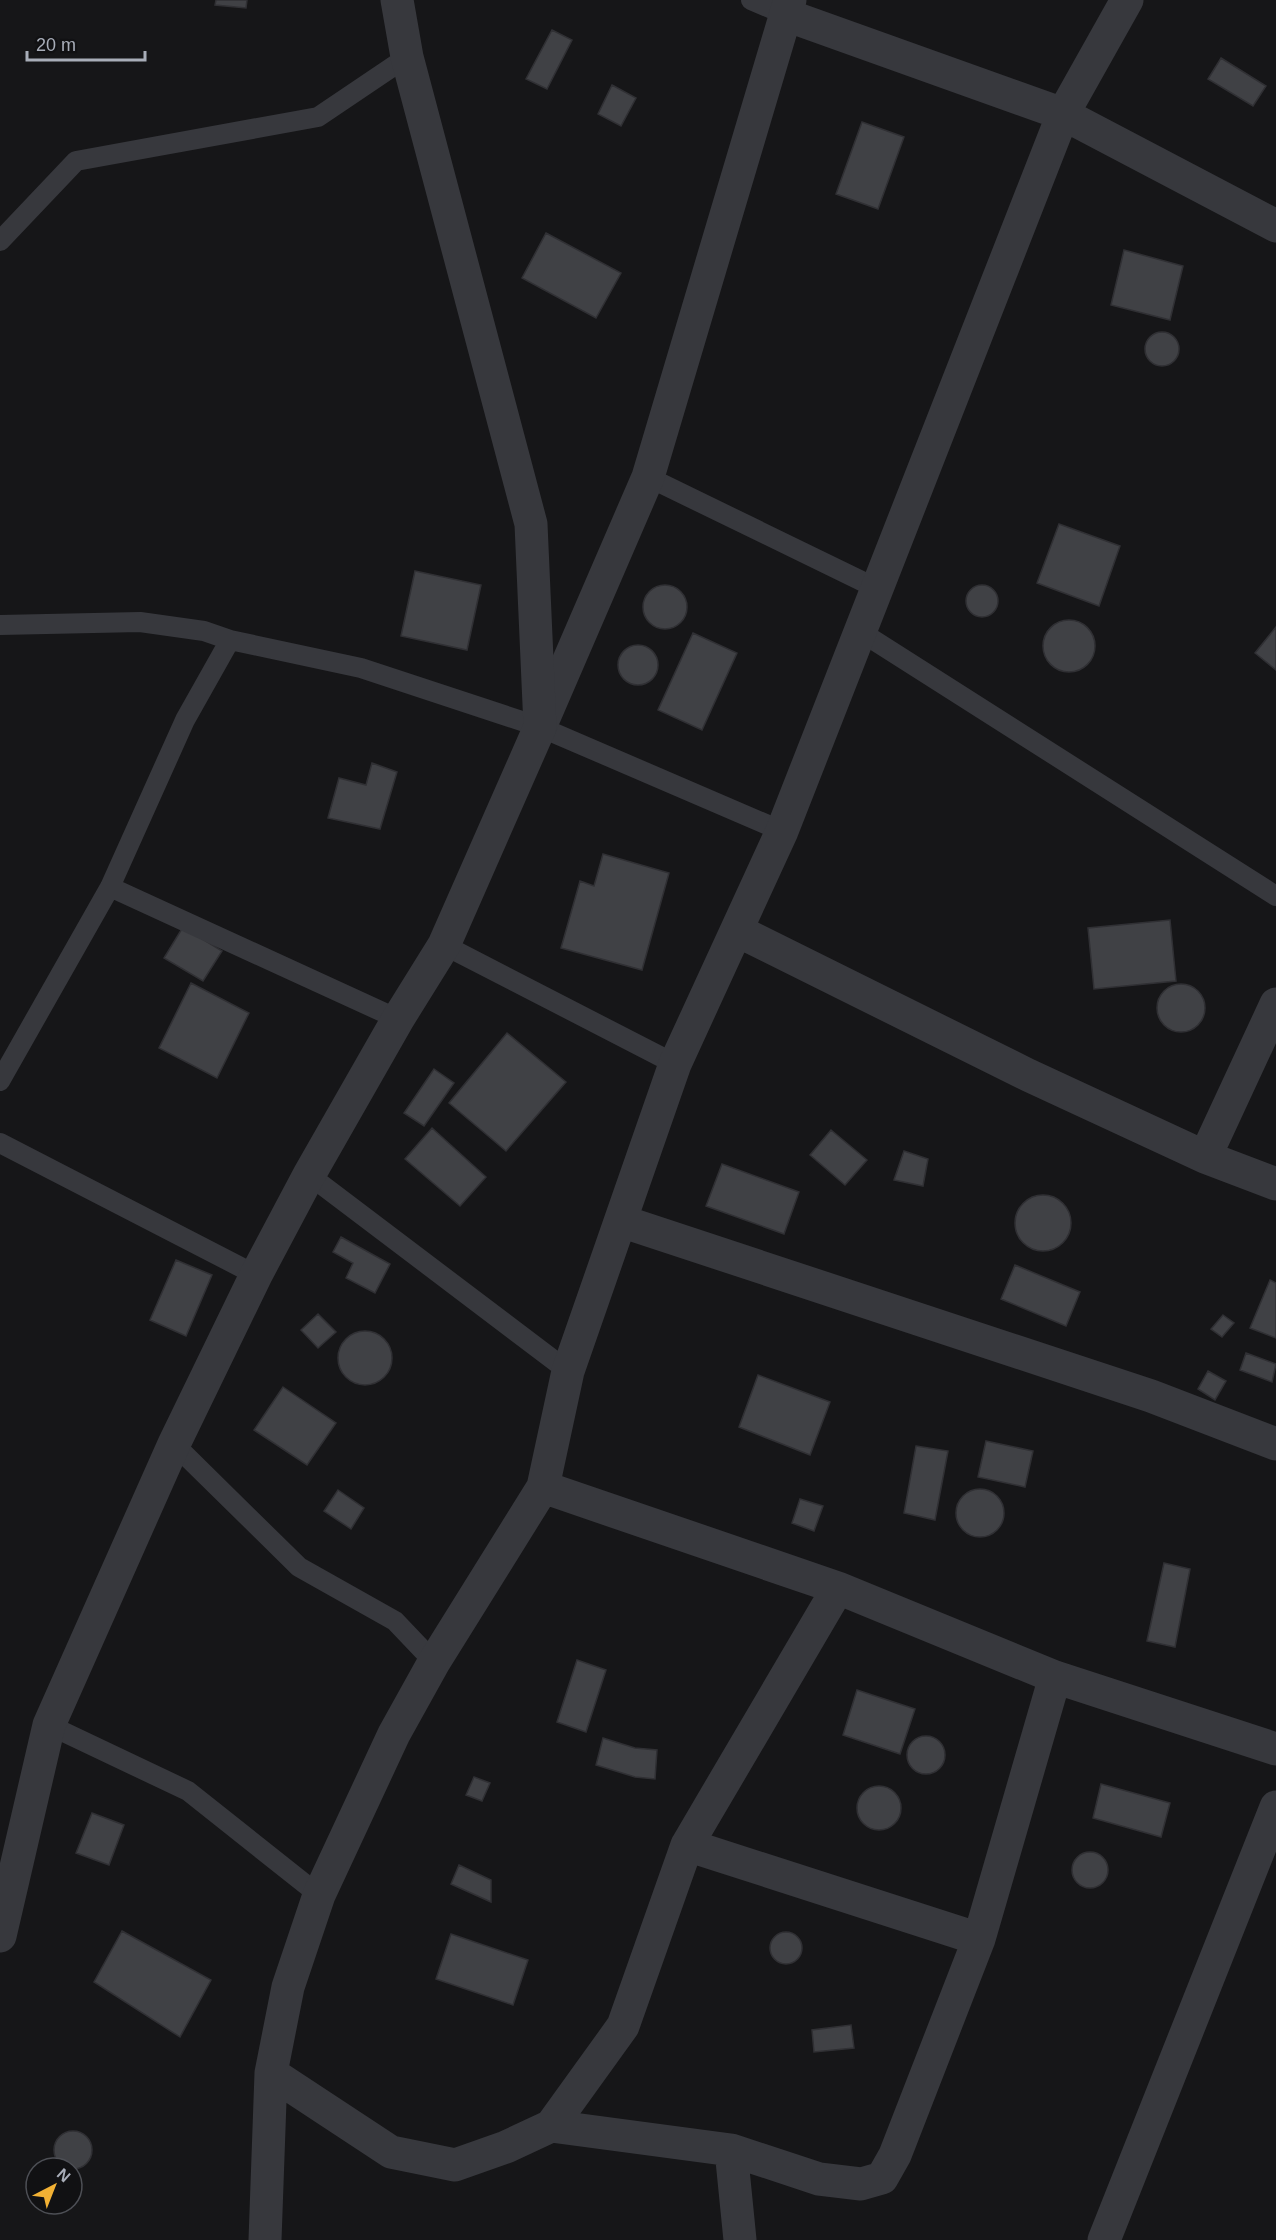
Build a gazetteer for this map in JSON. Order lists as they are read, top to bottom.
{
  "scale_bar": "20 m",
  "north": "top right"
}
